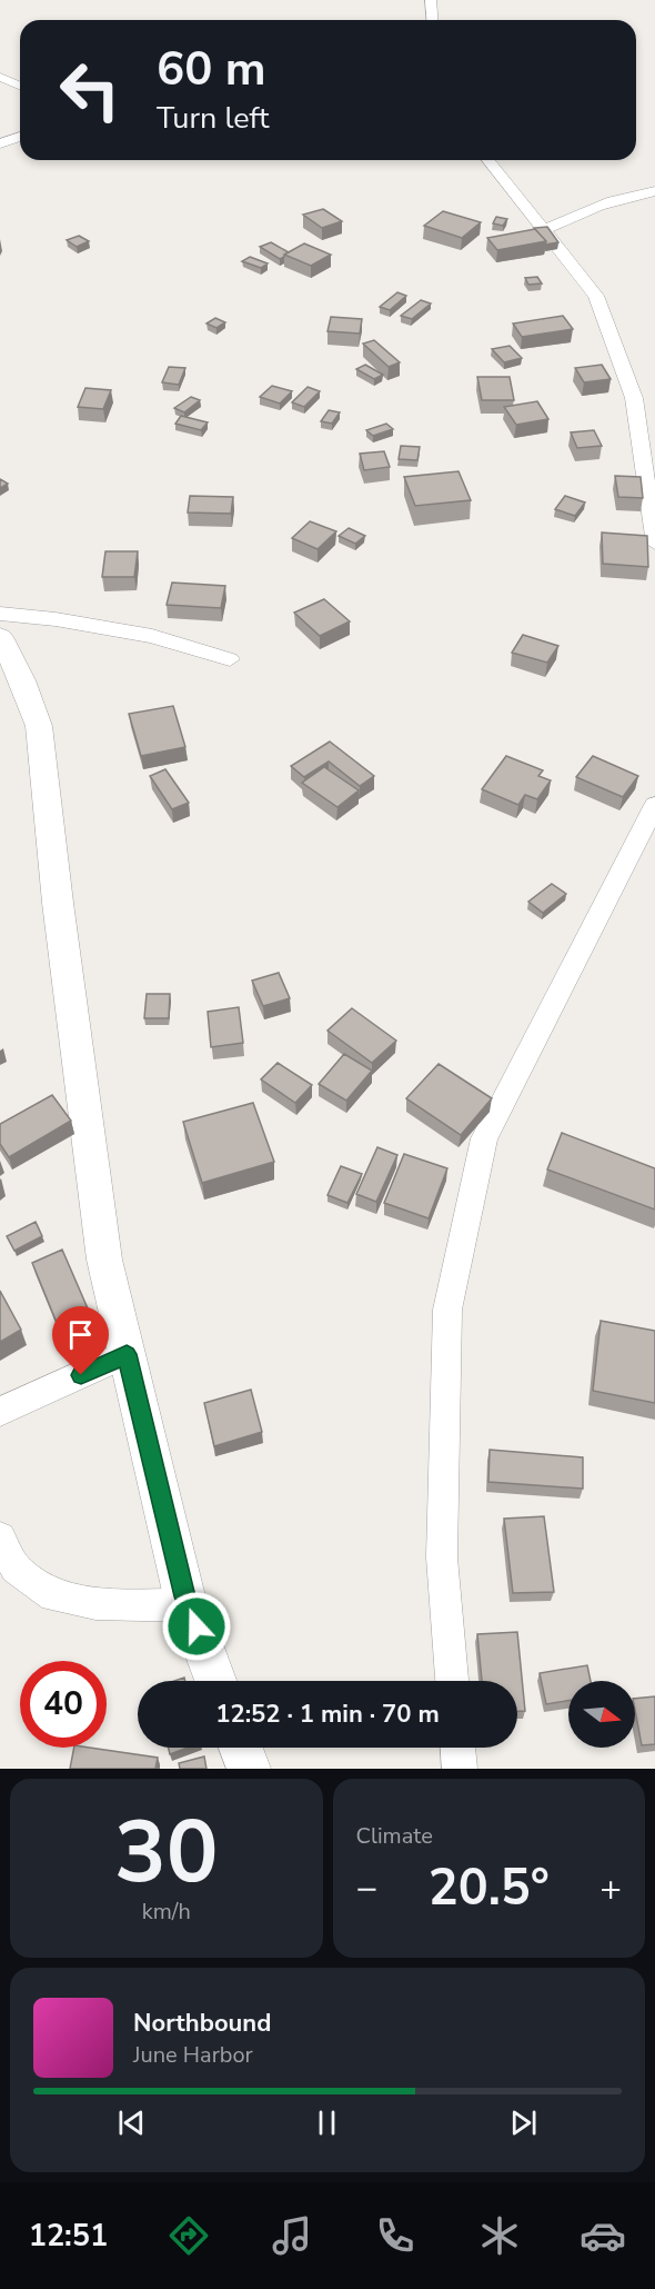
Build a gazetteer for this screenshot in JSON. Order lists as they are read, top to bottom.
{
  "north": "right",
  "page": {
    "turn": ["60 m", "Turn left"],
    "limit": "40",
    "trip": "12:52 · 1 min · 70 m",
    "tile": [
      ["30", "km/h"],
      "Climate"
    ],
    "heat": ["−", "20.5°", "+"],
    "song": ["Northbound", "June Harbor"],
    "tabs": "12:51"
  }
}
